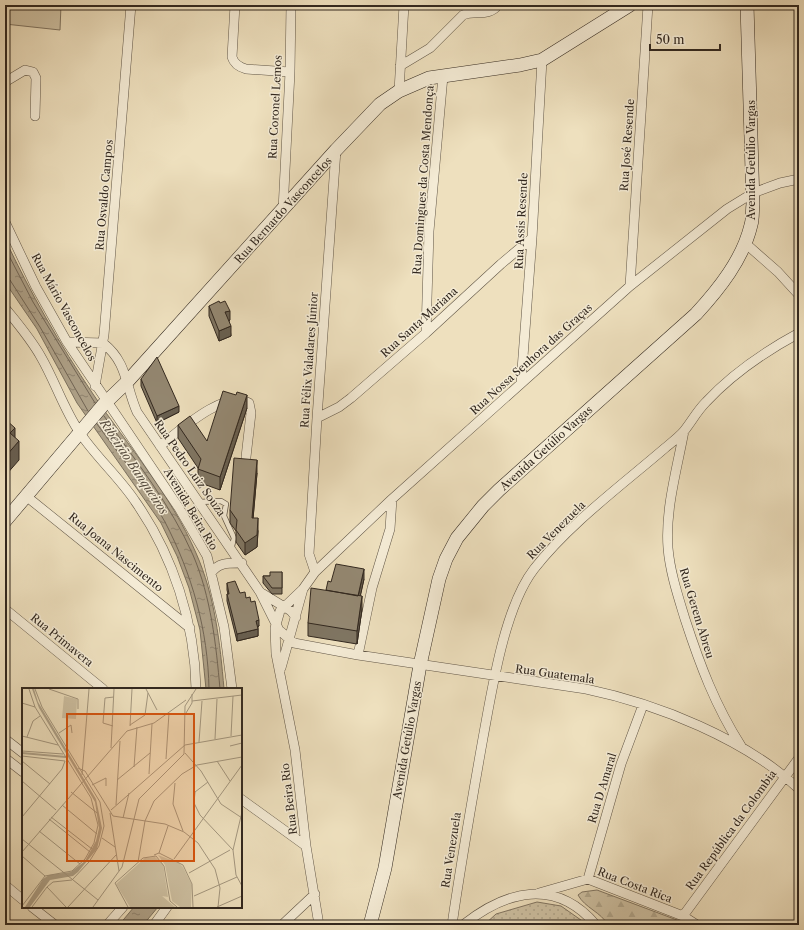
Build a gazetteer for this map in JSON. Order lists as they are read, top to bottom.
{
  "streets": {
    "main road": ["Avenida Getúlio Vargas", "Rua Bernardo Vasconcelos"],
    "street": [
      "Rua Coronel Lemos",
      "Rua José Resende",
      "Rua Domingues da Costa Mendonça",
      "Rua Osvaldo Campos",
      "Rua Assis Resende",
      "Rua Mário Vasconcelos",
      "Rua Santa Mariana",
      "Rua Nossa Senhora das Graças",
      "Rua Félix Valadares Júnior",
      "Rua Pedro Luiz Souza",
      "Avenida Beira Rio",
      "Rua Venezuela",
      "Rua Joana Nascimento",
      "Rua Gerem Abreu",
      "Rua Primavera",
      "Rua Guatemala",
      "Rua D Amaral",
      "Rua Beira Rio",
      "Rua República da Colombia",
      "Rua Costa Rica"
    ]
  },
  "crossings": [
    ["Rua Coronel Lemos", "Rua Bernardo Vasconcelos"],
    ["Rua José Resende", "Rua Nossa Senhora das Graças"],
    ["Avenida Getúlio Vargas", "Rua Nossa Senhora das Graças"],
    ["Avenida Getúlio Vargas", "Rua Guatemala"],
    ["Rua Domingues da Costa Mendonça", "Rua Bernardo Vasconcelos"],
    ["Rua Domingues da Costa Mendonça", "Rua Santa Mariana"],
    ["Rua Osvaldo Campos", "Rua Mário Vasconcelos"],
    ["Rua Osvaldo Campos", "Rua Pedro Luiz Souza"],
    ["Rua Bernardo Vasconcelos", "Rua Assis Resende"],
    ["Rua Bernardo Vasconcelos", "Rua Mário Vasconcelos"],
    ["Rua Bernardo Vasconcelos", "Rua Félix Valadares Júnior"],
    ["Rua Bernardo Vasconcelos", "Rua Pedro Luiz Souza"],
    ["Rua Bernardo Vasconcelos", "Avenida Beira Rio"],
    ["Rua Bernardo Vasconcelos", "Rua Joana Nascimento"],
    ["Rua Assis Resende", "Rua Santa Mariana"],
    ["Rua Assis Resende", "Rua Nossa Senhora das Graças"],
    ["Rua Mário Vasconcelos", "Avenida Beira Rio"],
    ["Rua Santa Mariana", "Rua Félix Valadares Júnior"],
    ["Rua Nossa Senhora das Graças", "Rua Félix Valadares Júnior"],
    ["Rua Nossa Senhora das Graças", "Rua Beira Rio"],
    ["Rua Pedro Luiz Souza", "Rua Beira Rio"],
    ["Rua Venezuela", "Rua Gerem Abreu"],
    ["Rua Venezuela", "Rua Guatemala"],
    ["Rua Gerem Abreu", "Rua Guatemala"],
    ["Rua Guatemala", "Rua D Amaral"],
    ["Rua Guatemala", "Rua Beira Rio"],
    ["Rua Guatemala", "Rua República da Colombia"],
    ["Rua D Amaral", "Rua Costa Rica"],
    ["Rua República da Colombia", "Rua Costa Rica"]
  ],
  "water": ["Ribeirão Banqueiros"],
  "scale_bar": "50 m"
}
